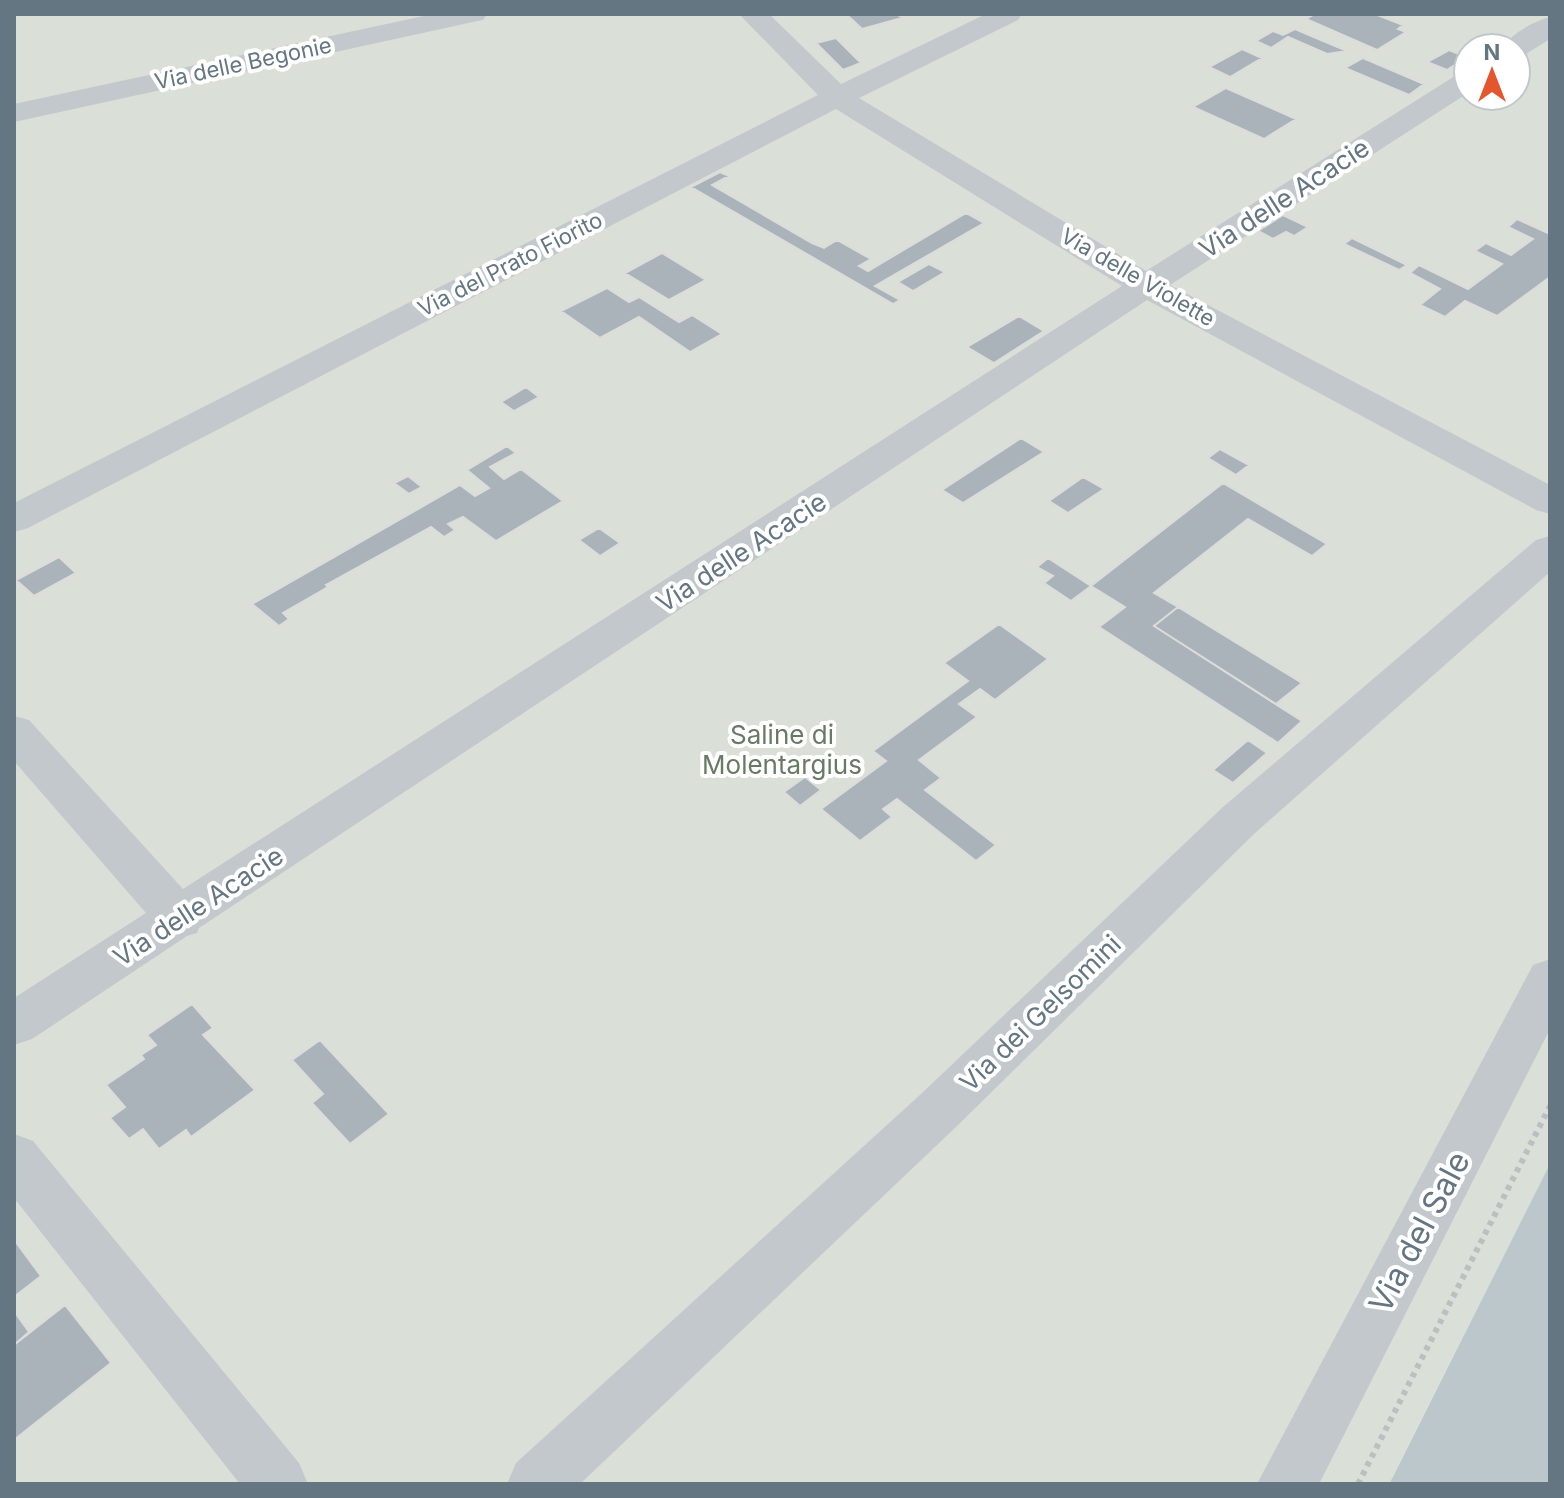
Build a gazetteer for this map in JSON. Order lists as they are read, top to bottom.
{
  "streets": {
    "street": [
      "Via delle Begonie",
      "Via delle Acacie",
      "Via del Prato Fiorito",
      "Via delle Violette",
      "Via dei Gelsomini",
      "Via del Sale"
    ]
  },
  "crossings": [
    ["Via delle Acacie", "Via delle Violette"],
    ["Via del Prato Fiorito", "Via delle Violette"]
  ],
  "parks": ["Saline di Molentargius"],
  "north": "top"
}
